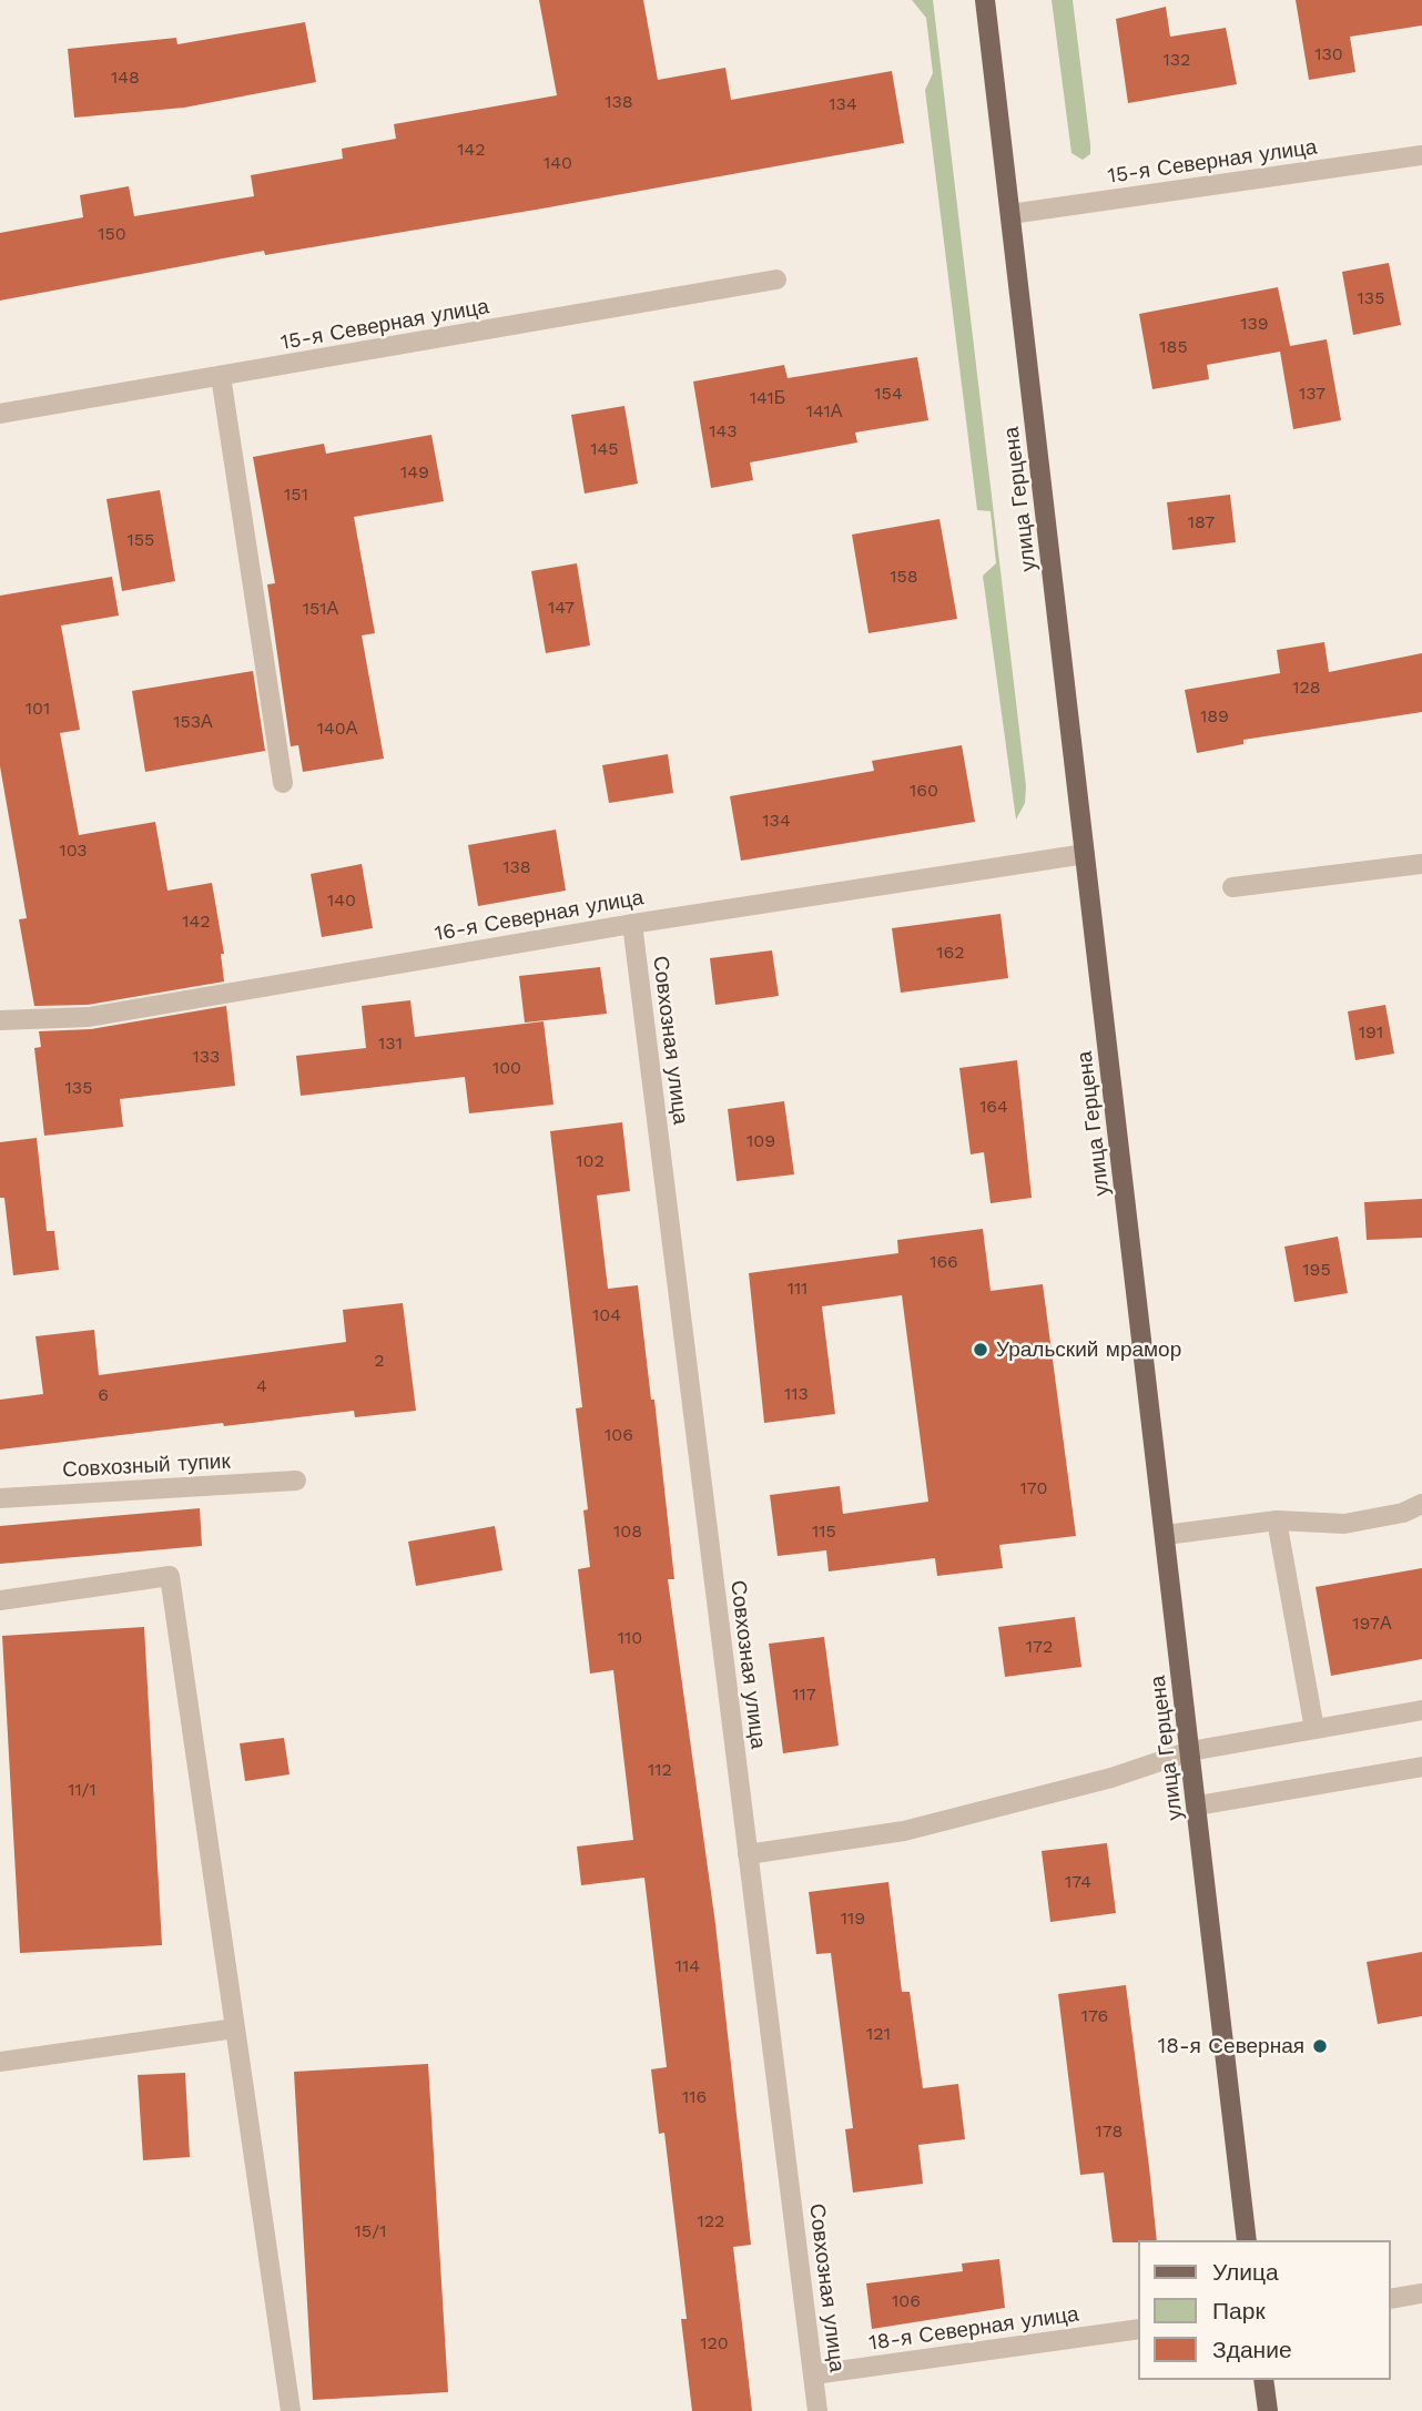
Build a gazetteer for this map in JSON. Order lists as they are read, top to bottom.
{
  "streets": {
    "main road": ["улица Герцена"],
    "street": [
      "15-я Северная улица",
      "16-я Северная улица",
      "Совхозная улица",
      "Совхозный тупик",
      "18-я Северная улица"
    ]
  },
  "crossings": [
    ["15-я Северная улица", "улица Герцена"],
    ["улица Герцена", "16-я Северная улица"],
    ["16-я Северная улица", "Совхозная улица"],
    ["Совхозная улица", "18-я Северная улица"]
  ],
  "places": ["Уральский мрамор", "18-я Северная"],
  "house_numbers": [
    "130",
    "132",
    "148",
    "138",
    "134",
    "142",
    "140",
    "150",
    "135",
    "139",
    "185",
    "154",
    "137",
    "141Б",
    "141А",
    "143",
    "145",
    "149",
    "151",
    "187",
    "155",
    "158",
    "147",
    "151А",
    "128",
    "101",
    "189",
    "153А",
    "140А",
    "160",
    "134",
    "103",
    "138",
    "140",
    "142",
    "162",
    "191",
    "131",
    "133",
    "100",
    "135",
    "164",
    "109",
    "102",
    "166",
    "195",
    "111",
    "104",
    "2",
    "4",
    "113",
    "6",
    "106",
    "170",
    "108",
    "115",
    "197А",
    "110",
    "172",
    "117",
    "112",
    "11/1",
    "174",
    "119",
    "114",
    "176",
    "121",
    "116",
    "178",
    "122",
    "15/1",
    "106",
    "120"
  ],
  "legend": ["Улица", "Парк", "Здание"]
}
